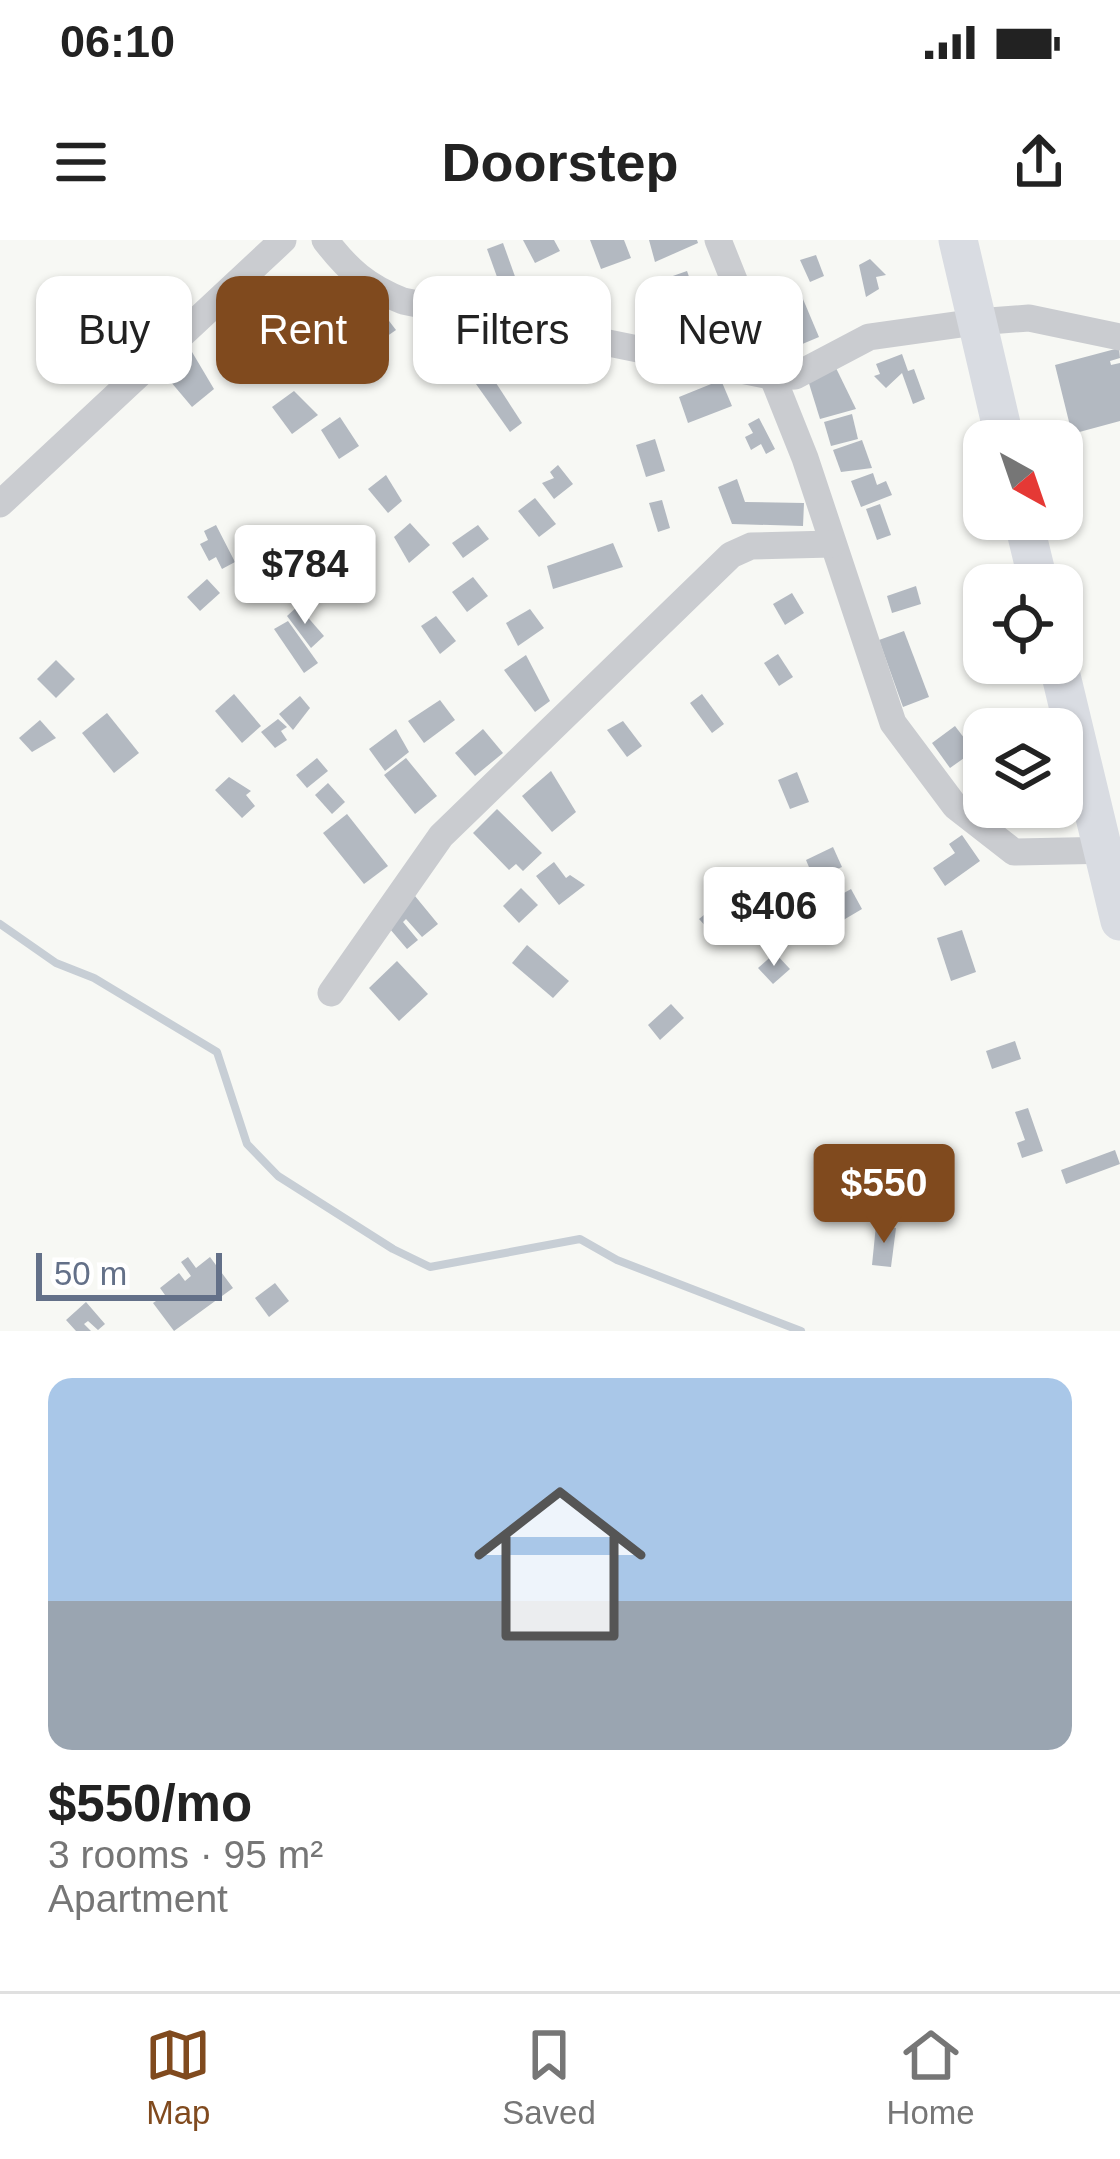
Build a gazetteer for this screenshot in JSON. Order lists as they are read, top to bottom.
{
  "scale_bar": "50 m",
  "north": "bottom right",
  "page": {
    "status": "06:10",
    "header": "Doorstep",
    "chip": [
      "Buy",
      "Rent",
      "Filters",
      "New"
    ],
    "price": ["$784", "$406", "$550"],
    "scale": "50 m",
    "list": [
      {
        "name": "$550/mo",
        "note": "3 rooms · 95 m² · Apartment"
      }
    ],
    "tabs": ["Map", "Saved", "Home"]
  }
}
